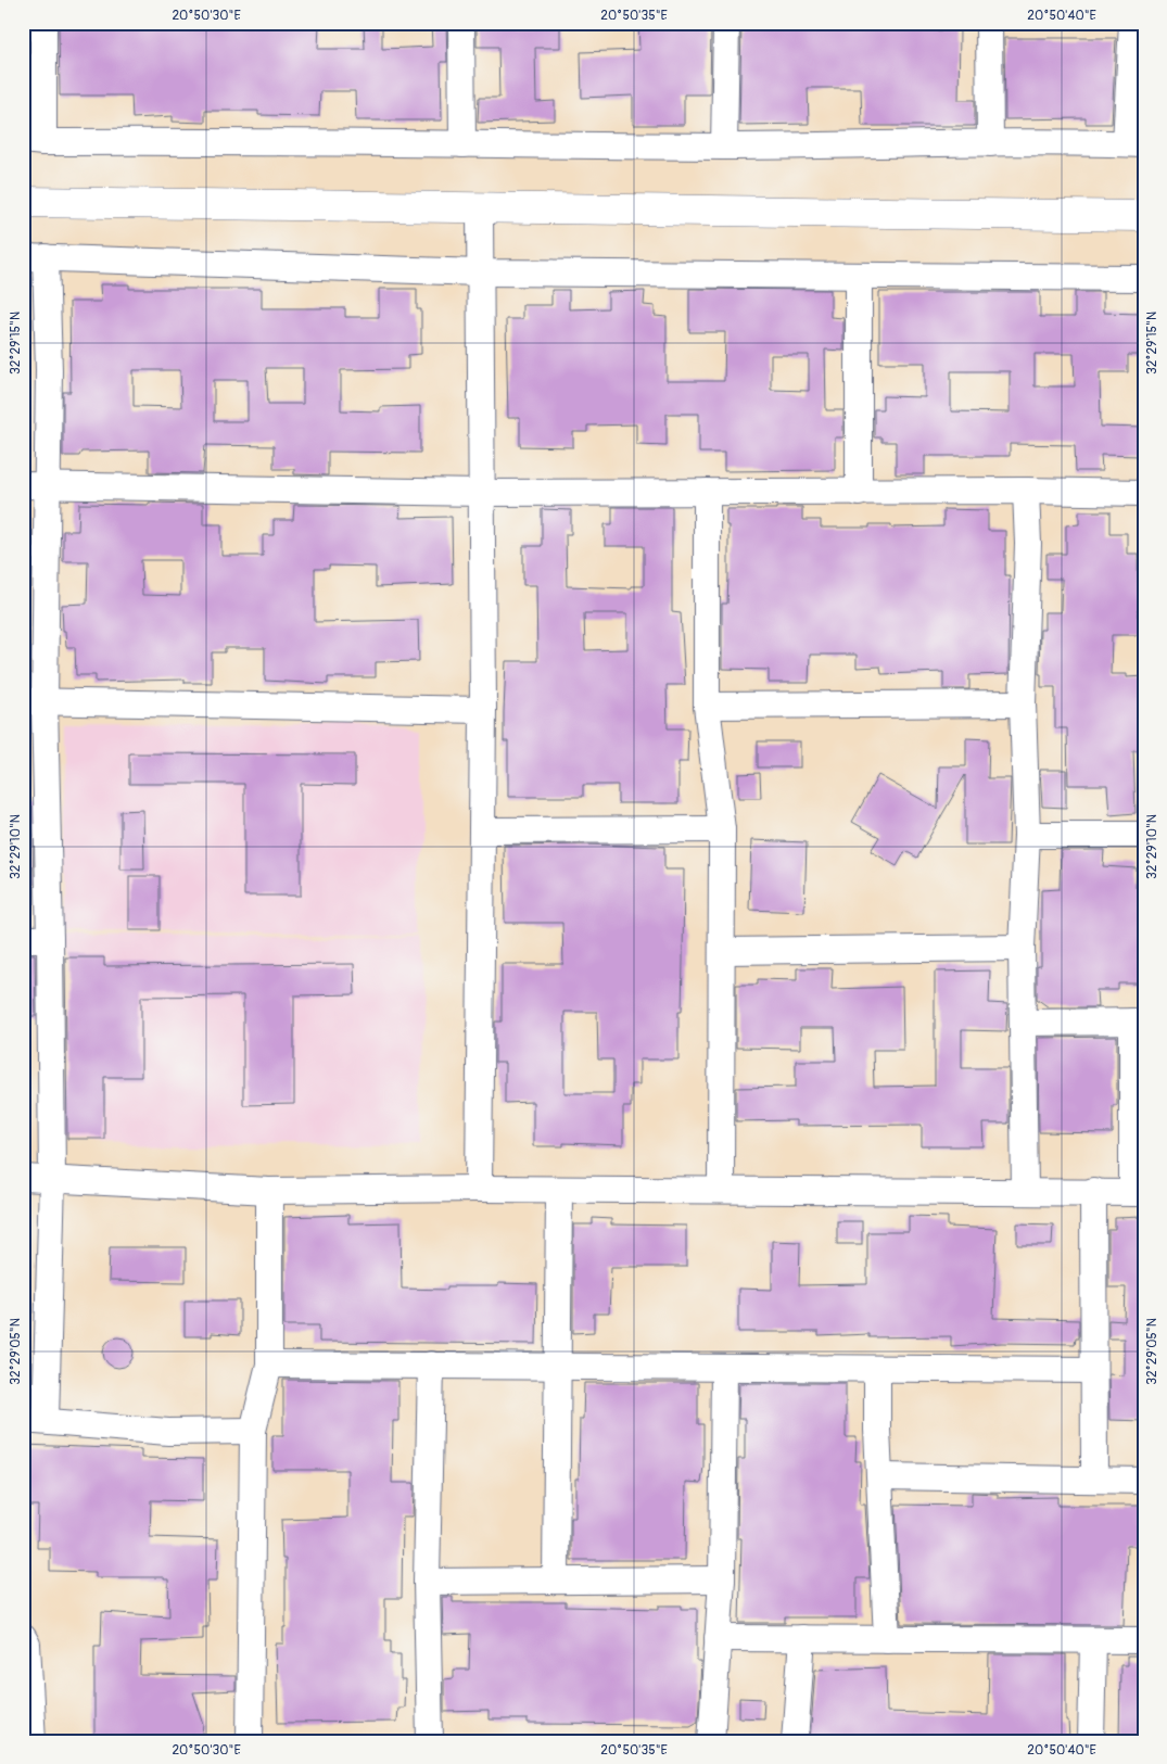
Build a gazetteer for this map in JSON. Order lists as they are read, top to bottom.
{
  "coordinates": [
    "20°50'30\"E",
    "20°50'35\"E",
    "20°50'40\"E",
    "32°29'15\"N",
    "32°29'10\"N",
    "32°29'05\"N"
  ]
}
